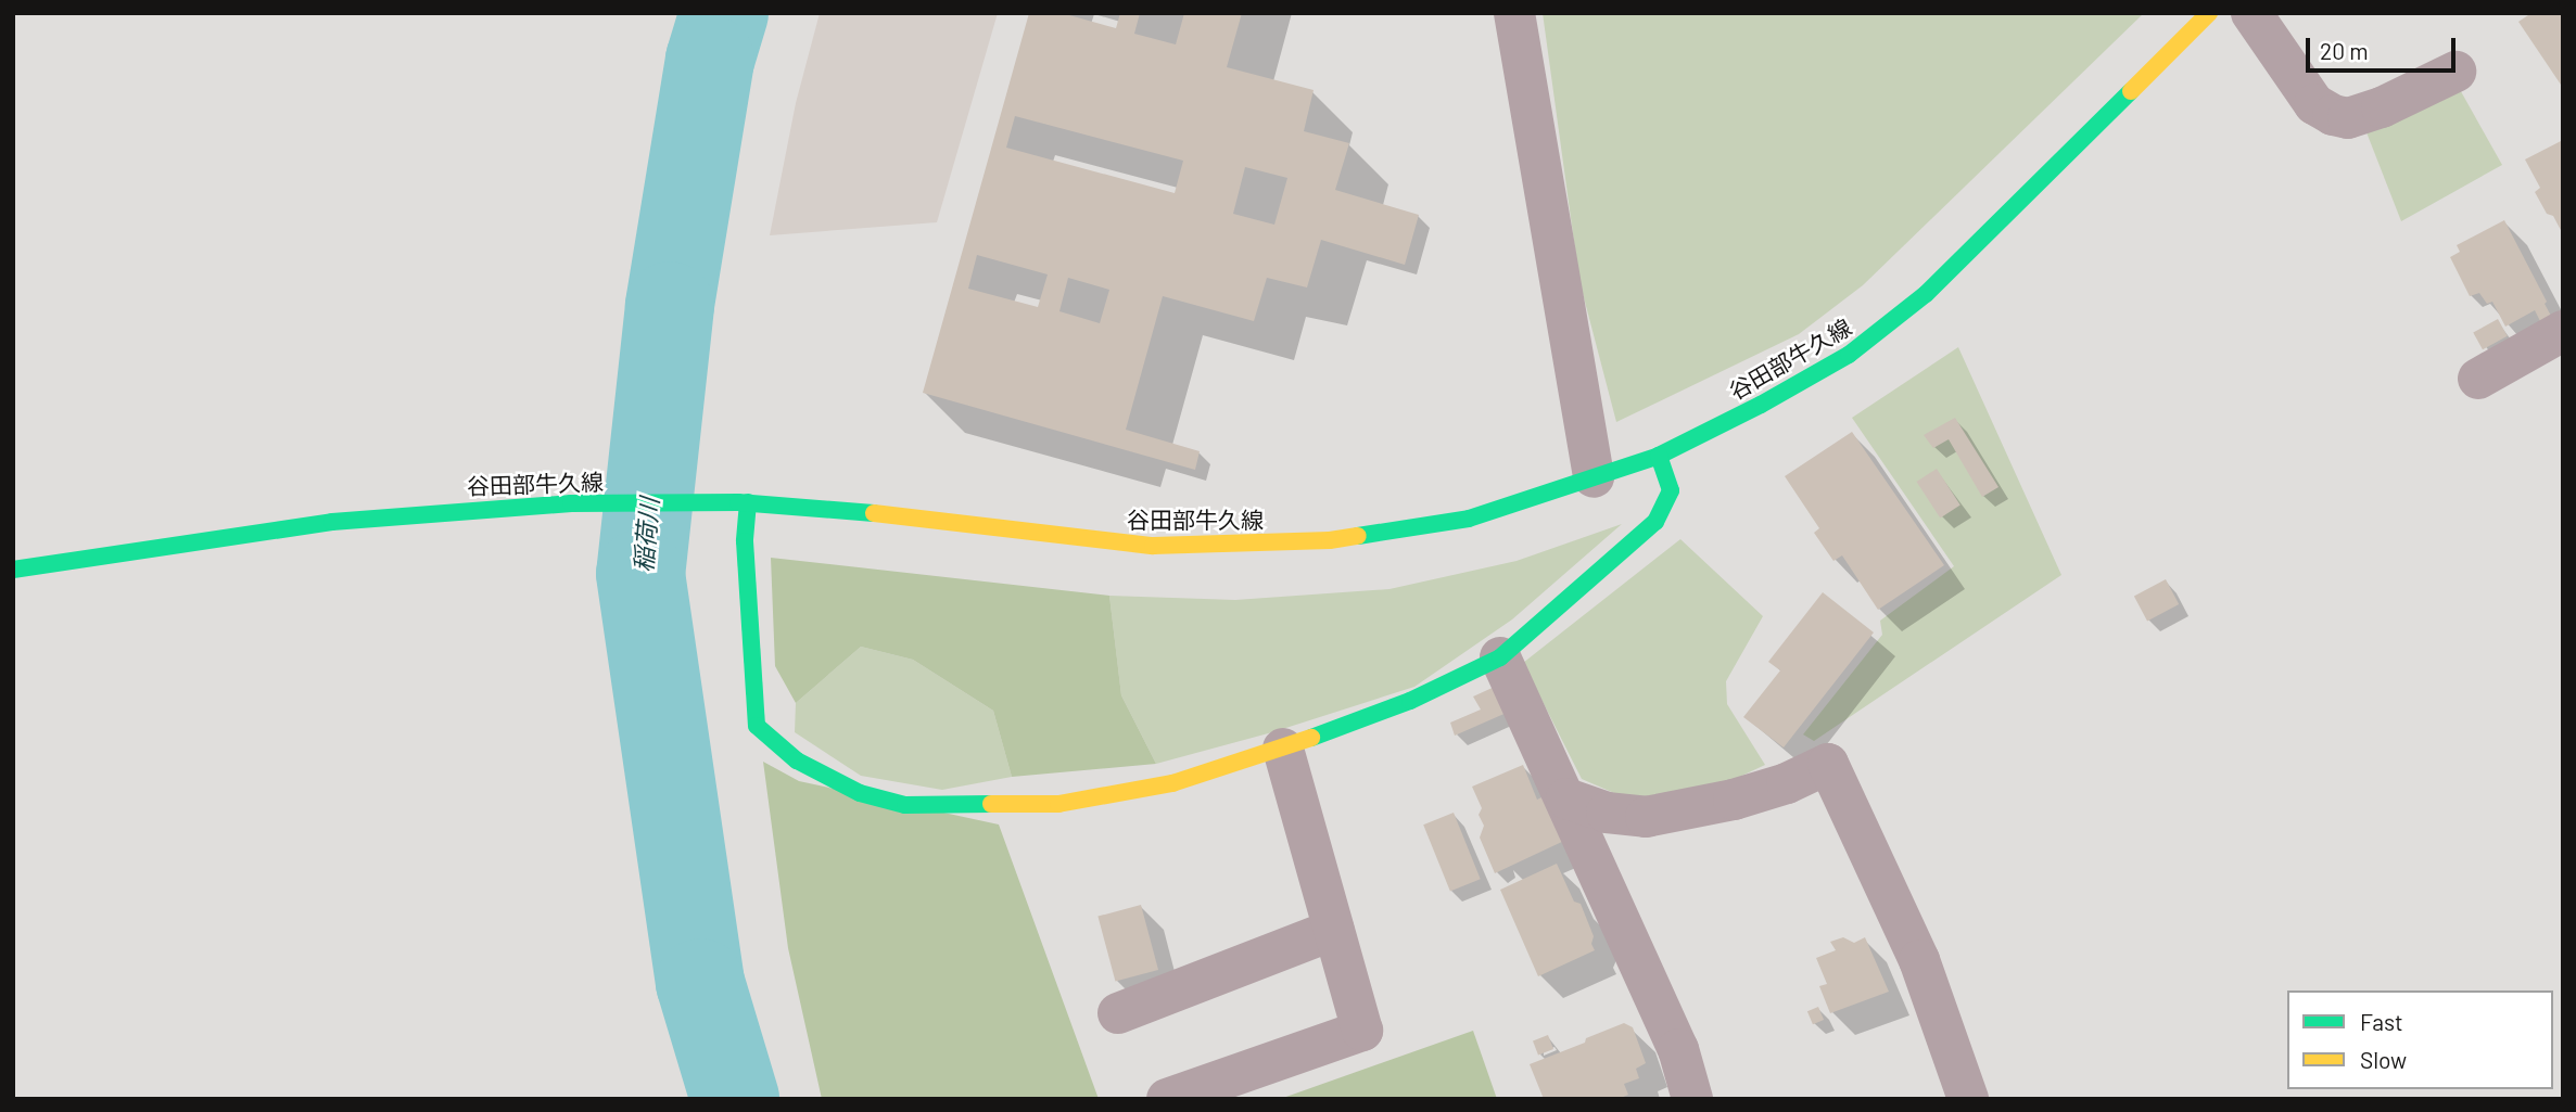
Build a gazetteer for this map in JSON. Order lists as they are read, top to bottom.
{
  "streets": {
    "main road": ["谷田部牛久線"]
  },
  "water": ["稲荷川"],
  "legend": ["Fast", "Slow"],
  "scale_bar": "20 m"
}
